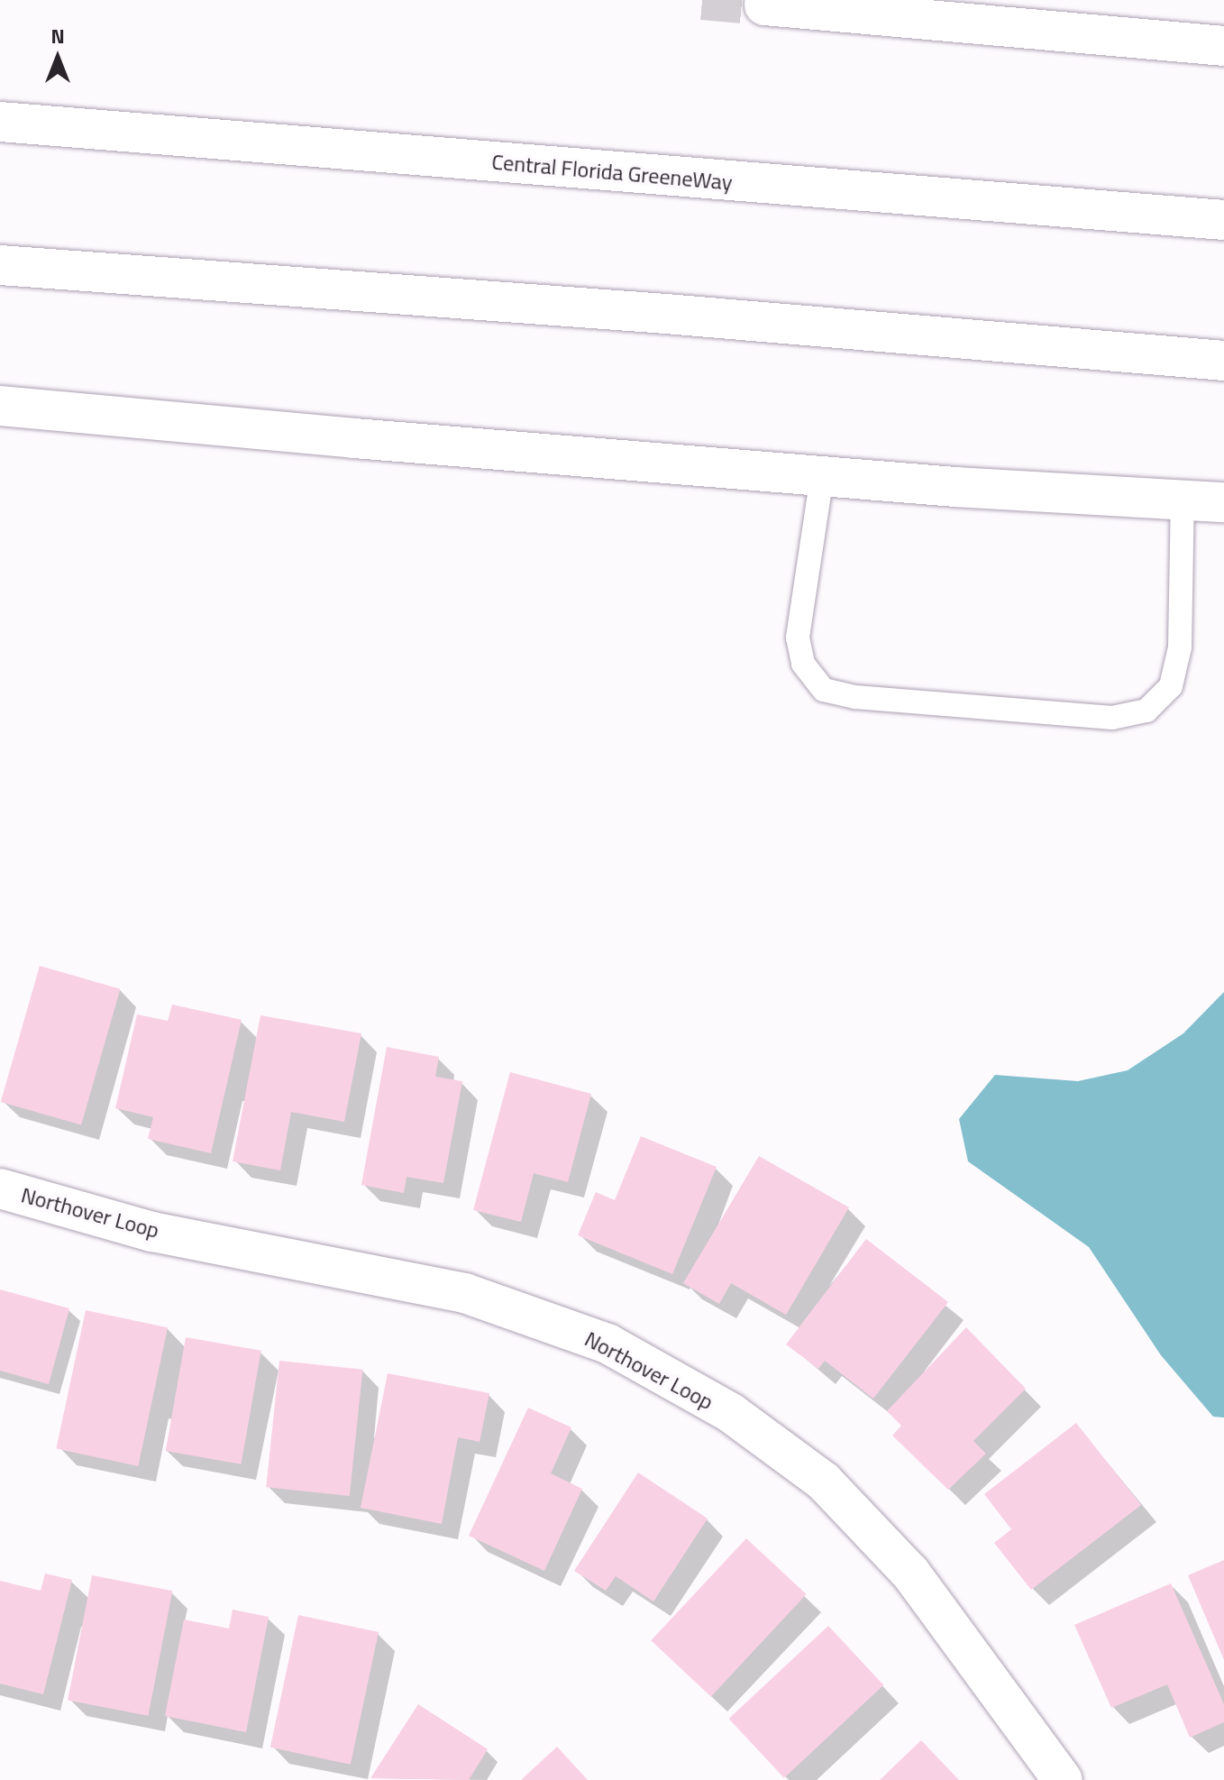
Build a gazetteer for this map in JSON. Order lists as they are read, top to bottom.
{
  "streets": {
    "main road": ["Central Florida GreeneWay", "Northover Loop"]
  },
  "north": "top"
}
